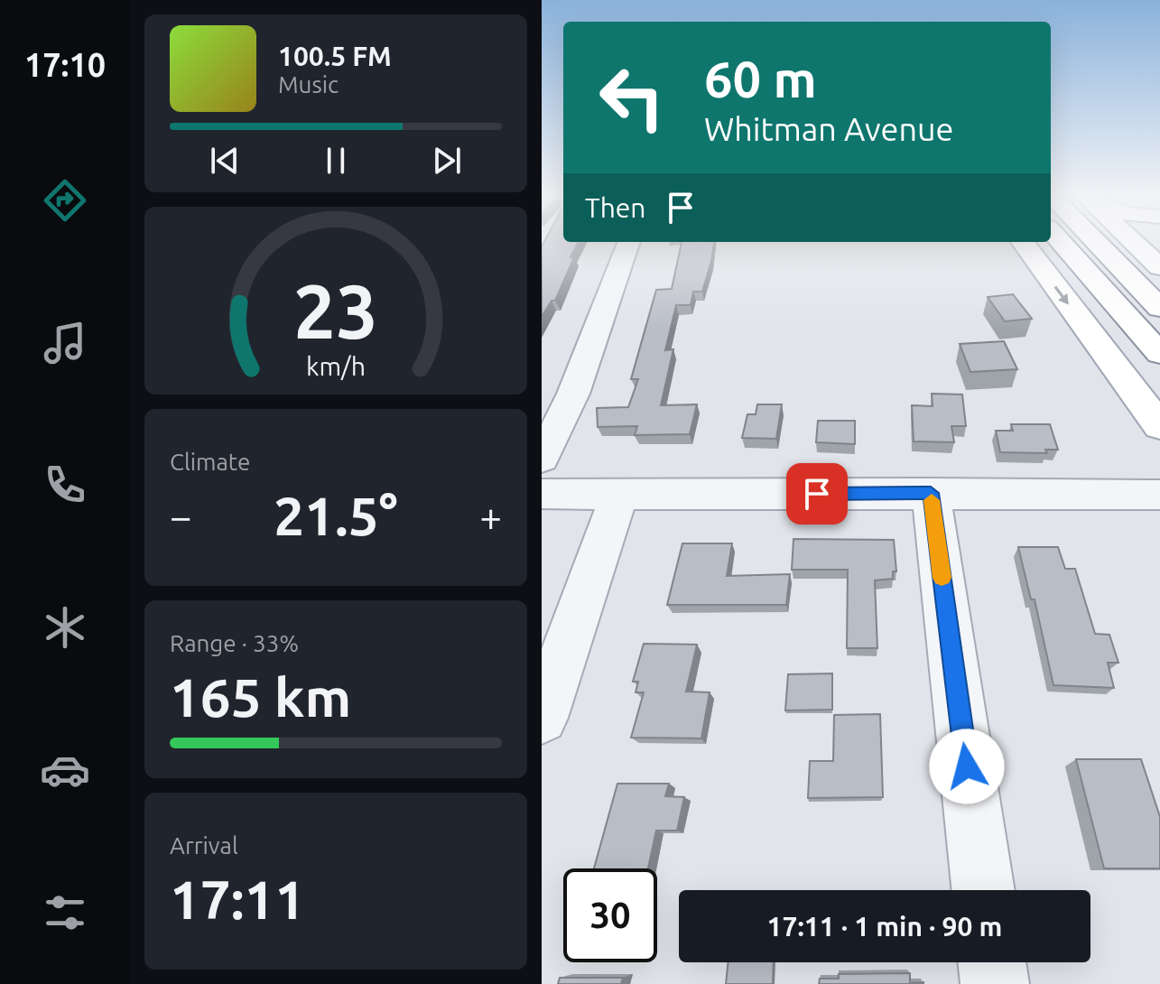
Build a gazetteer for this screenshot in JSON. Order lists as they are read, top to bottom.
{
  "page": {
    "tabs": "17:10",
    "turn": ["60 m", "Whitman Avenue"],
    "song": ["100.5 FM", "Music"],
    "then": "Then",
    "tile": [
      "Climate",
      ["Range · 33%", "165 km"],
      ["Arrival", "17:11"]
    ],
    "heat": ["−", "21.5°", "+"],
    "limit": "30",
    "trip": "17:11 · 1 min · 90 m",
    "gauge": ["23", "km/h"]
  }
}
